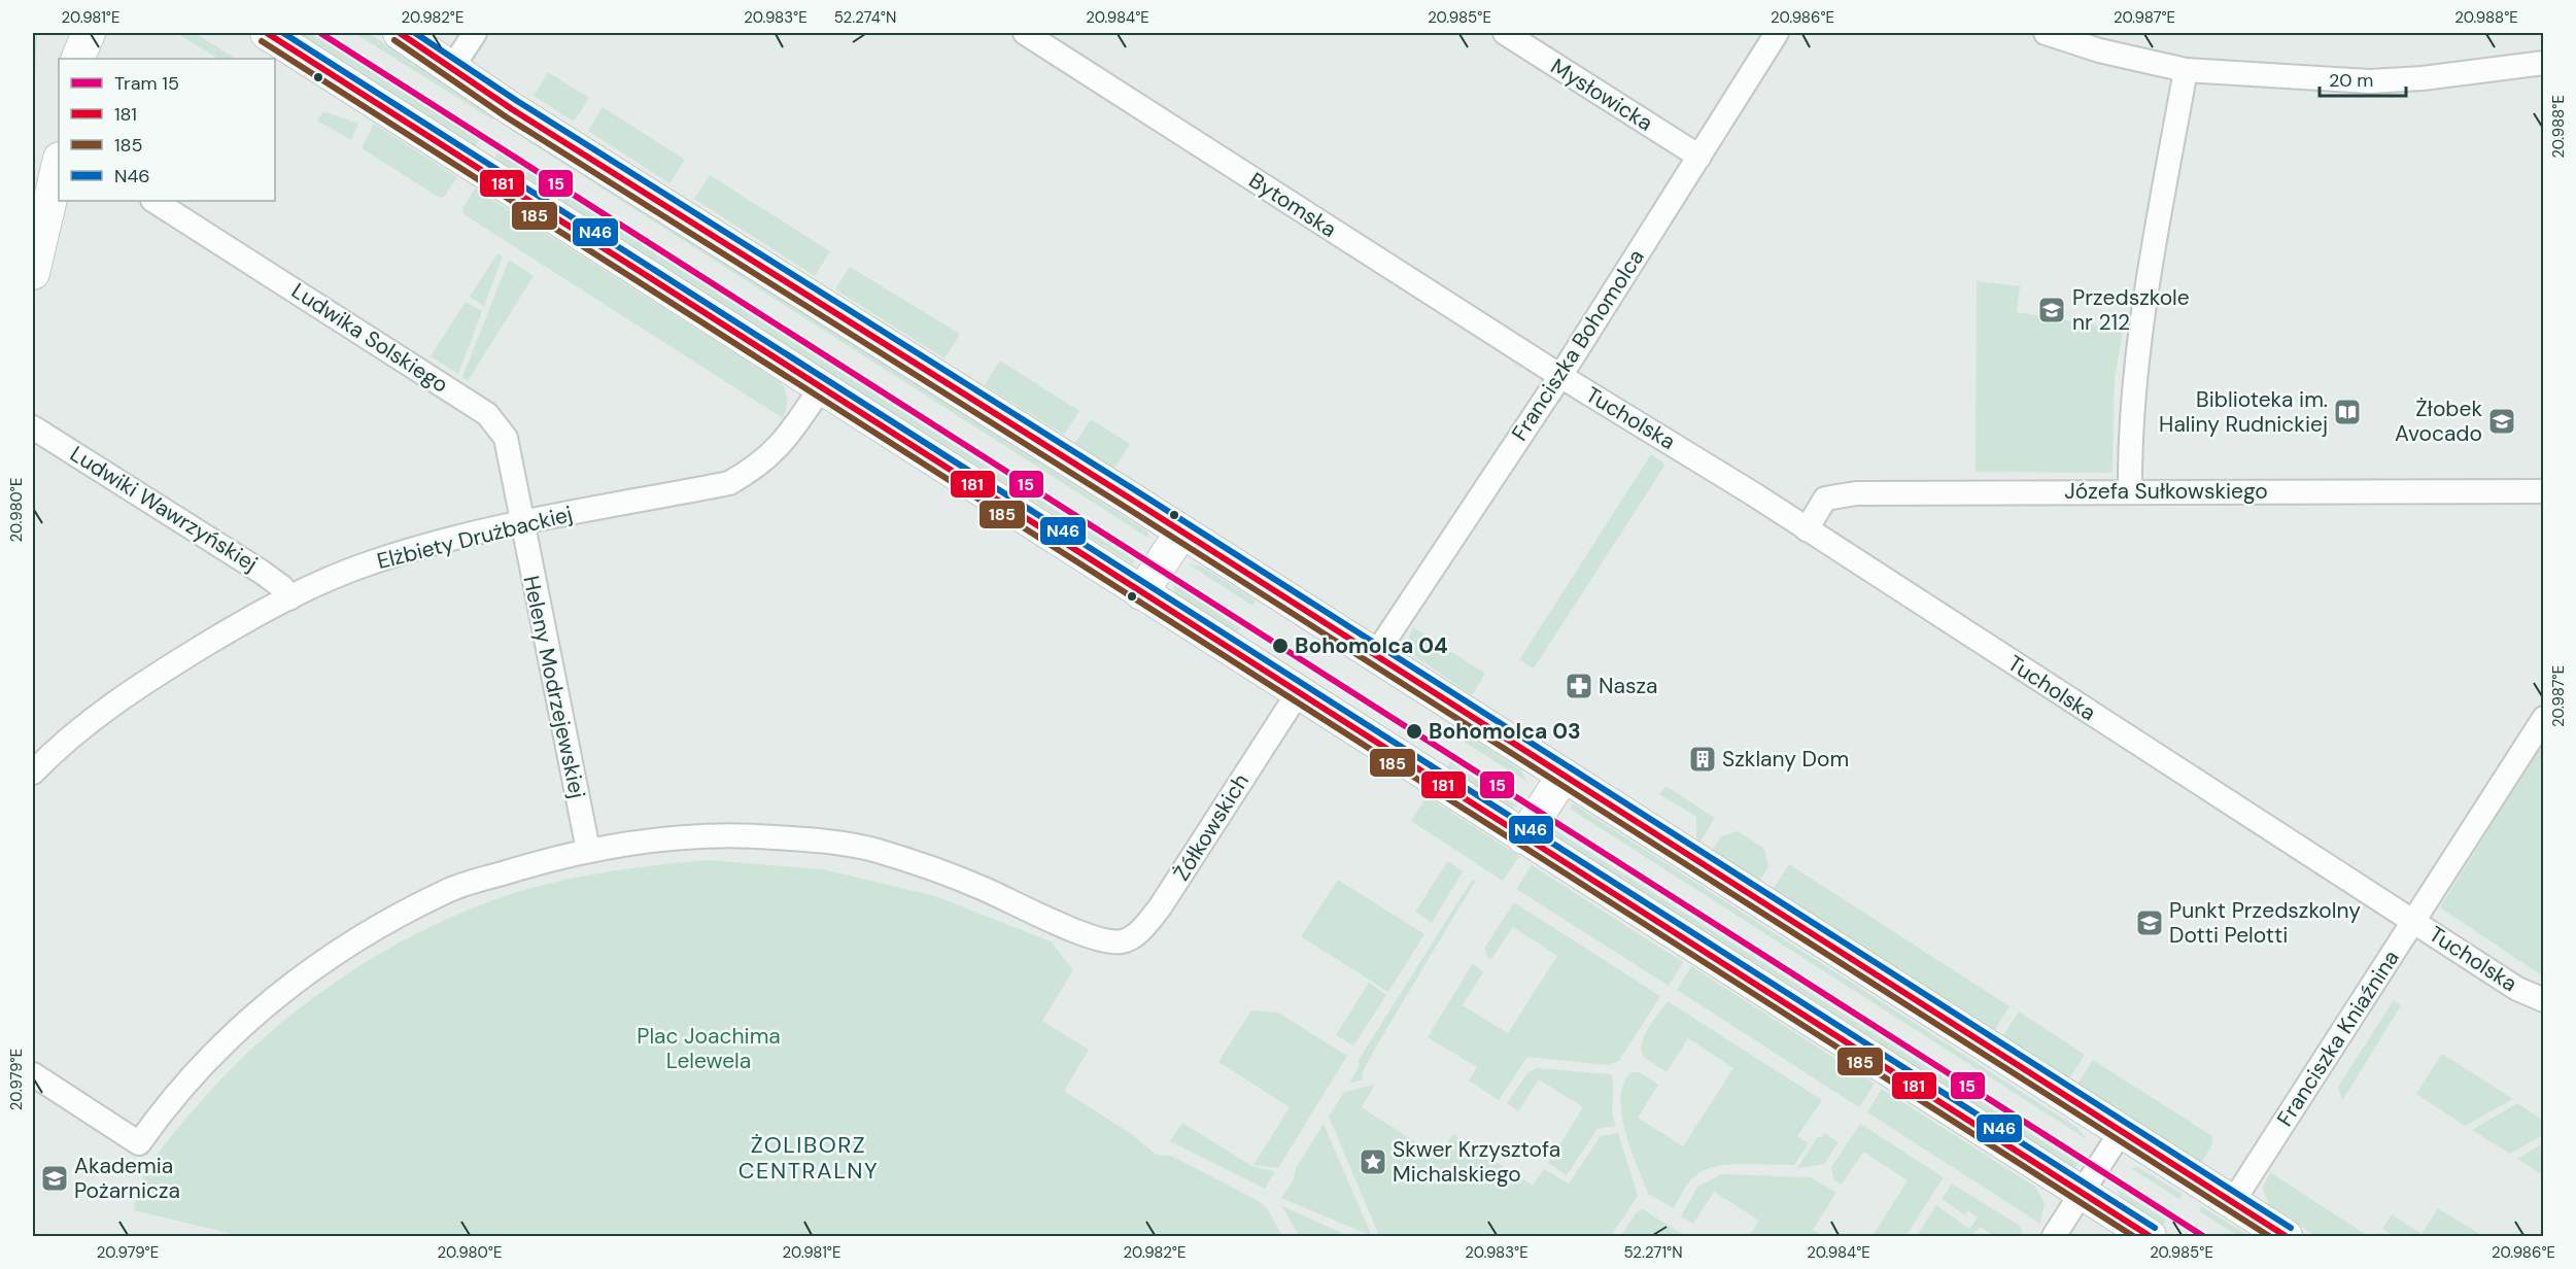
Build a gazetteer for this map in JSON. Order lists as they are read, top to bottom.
{
  "streets": {
    "street": [
      "Mysłowicka",
      "Bytomska",
      "Ludwika Solskiego",
      "Franciszka Bohomolca",
      "Tucholska",
      "Józefa Sułkowskiego",
      "Ludwiki Wawrzyńskiej",
      "Elżbiety Drużbackiej",
      "Heleny Modrzejewskiej",
      "Żółkowskich",
      "Franciszka Kniaźnina"
    ]
  },
  "crossings": [
    ["Mysłowicka", "Franciszka Bohomolca"],
    ["Bytomska", "Franciszka Bohomolca"],
    ["Bytomska", "Tucholska"],
    ["Ludwika Solskiego", "Elżbiety Drużbackiej"],
    ["Ludwika Solskiego", "Heleny Modrzejewskiej"],
    ["Franciszka Bohomolca", "Tucholska"],
    ["Tucholska", "Józefa Sułkowskiego"],
    ["Tucholska", "Franciszka Kniaźnina"],
    ["Ludwiki Wawrzyńskiej", "Elżbiety Drużbackiej"],
    ["Elżbiety Drużbackiej", "Heleny Modrzejewskiej"],
    ["Heleny Modrzejewskiej", "Żółkowskich"]
  ],
  "districts": ["ŻOLIBORZ CENTRALNY"],
  "parks": ["Plac Joachima Lelewela"],
  "places": {
    "school or university": [
      "Przedszkole nr 212",
      "Żłobek Avocado",
      "Punkt Przedszkolny Dotti Pelotti",
      "Akademia Pożarnicza"
    ],
    "library": ["Biblioteka im. Haliny Rudnickiej"],
    "other": ["Bohomolca 04", "Bohomolca 03"],
    "pharmacy": ["Nasza"],
    "building": ["Szklany Dom"],
    "place": ["Skwer Krzysztofa Michalskiego"]
  },
  "lines": [
    "tram line 15",
    "transit line 181",
    "transit line N46",
    "transit line 185"
  ],
  "legend": [
    "Tram 15",
    "181",
    "185",
    "N46"
  ],
  "scale_bar": "20 m",
  "coordinates": [
    "20.981°E",
    "20.982°E",
    "20.983°E",
    "52.274°N",
    "20.984°E",
    "20.985°E",
    "20.986°E",
    "20.987°E",
    "20.988°E",
    "20.980°E",
    "20.979°E",
    "52.271°N"
  ]
}
